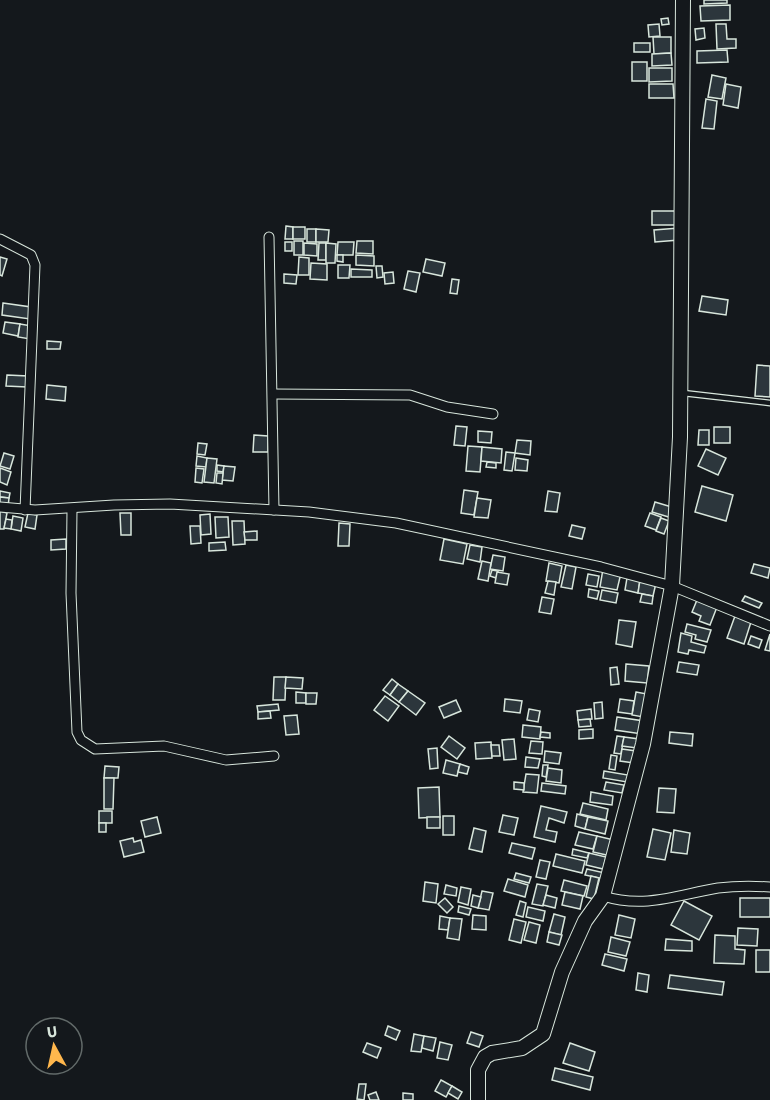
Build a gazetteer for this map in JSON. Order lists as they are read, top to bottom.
{
  "north": "top"
}
